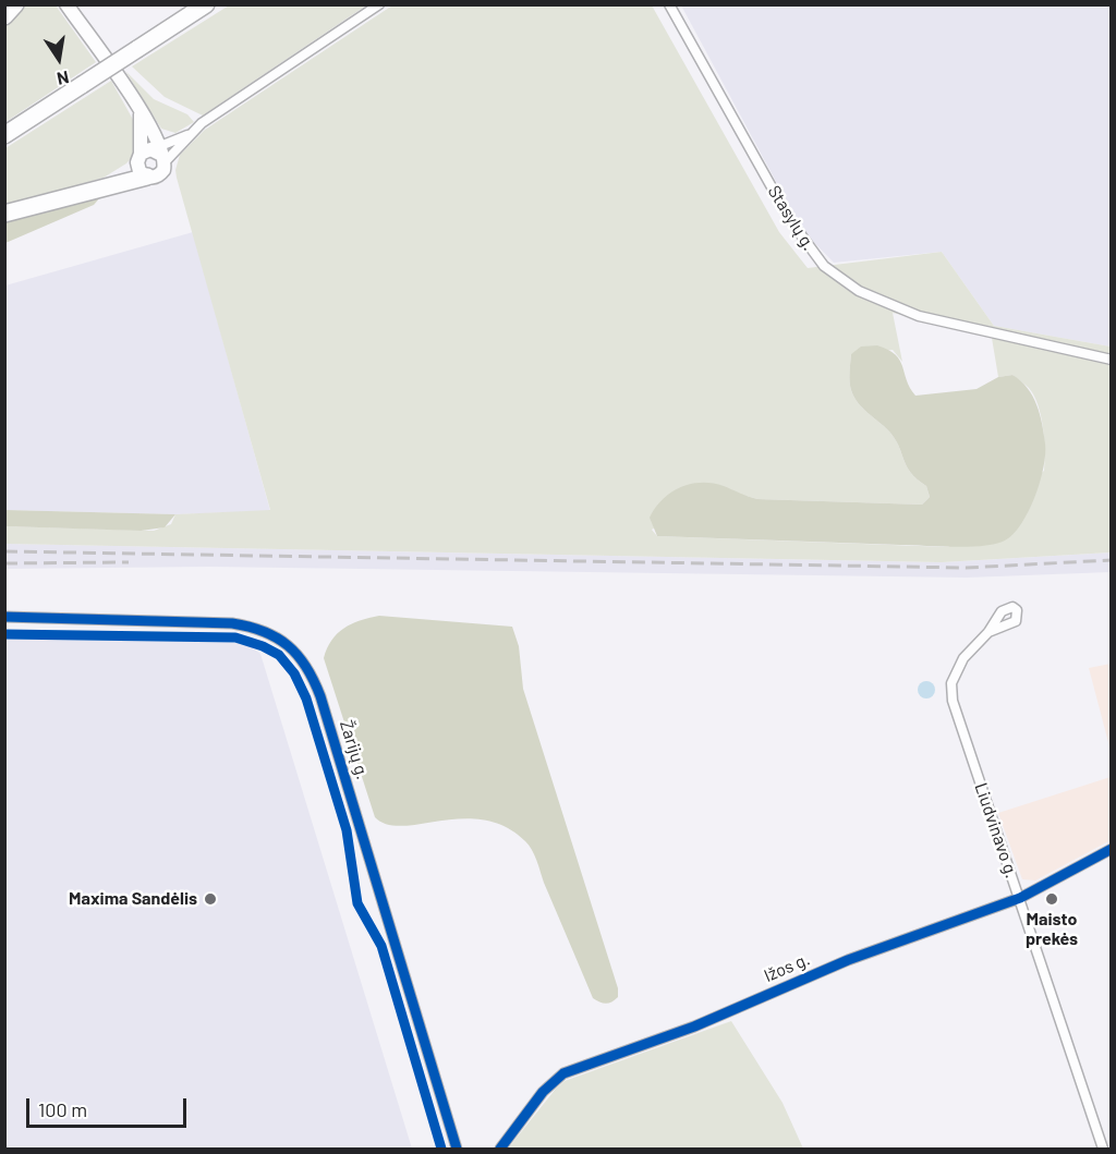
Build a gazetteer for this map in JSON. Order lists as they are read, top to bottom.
{
  "streets": {
    "street": [
      "Stasylų g.",
      "Žarijų g.",
      "Liudvinavo g.",
      "Ižos g."
    ]
  },
  "crossings": [
    ["Liudvinavo g.", "Ižos g."]
  ],
  "places": ["Maxima Sandėlis", "Maisto prekės"],
  "scale_bar": "100 m",
  "north": "bottom"
}
